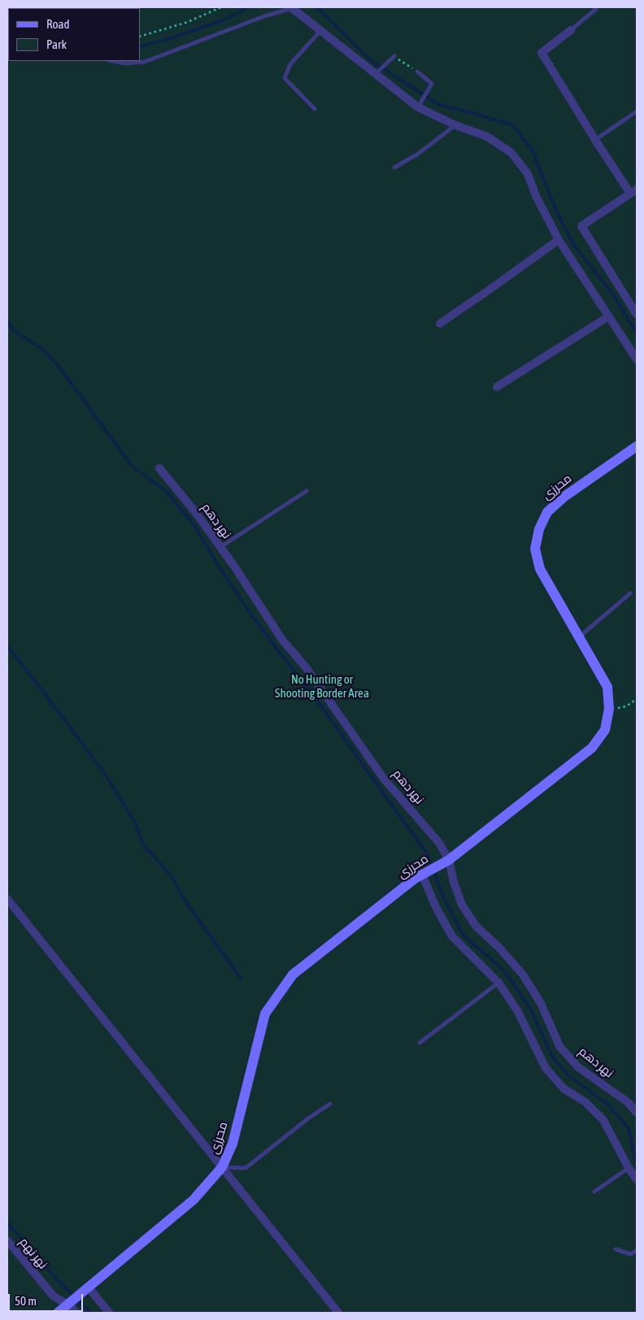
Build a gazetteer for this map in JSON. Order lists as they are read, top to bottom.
{
  "streets": {
    "street": ["محرزی", "نهر دهم", "نهر نهم"]
  },
  "crossings": [
    ["محرزی", "نهر دهم"],
    ["محرزی", "نهر نهم"]
  ],
  "parks": ["No Hunting or Shooting Border Area"],
  "legend": ["Road", "Park"],
  "scale_bar": "50 m"
}
